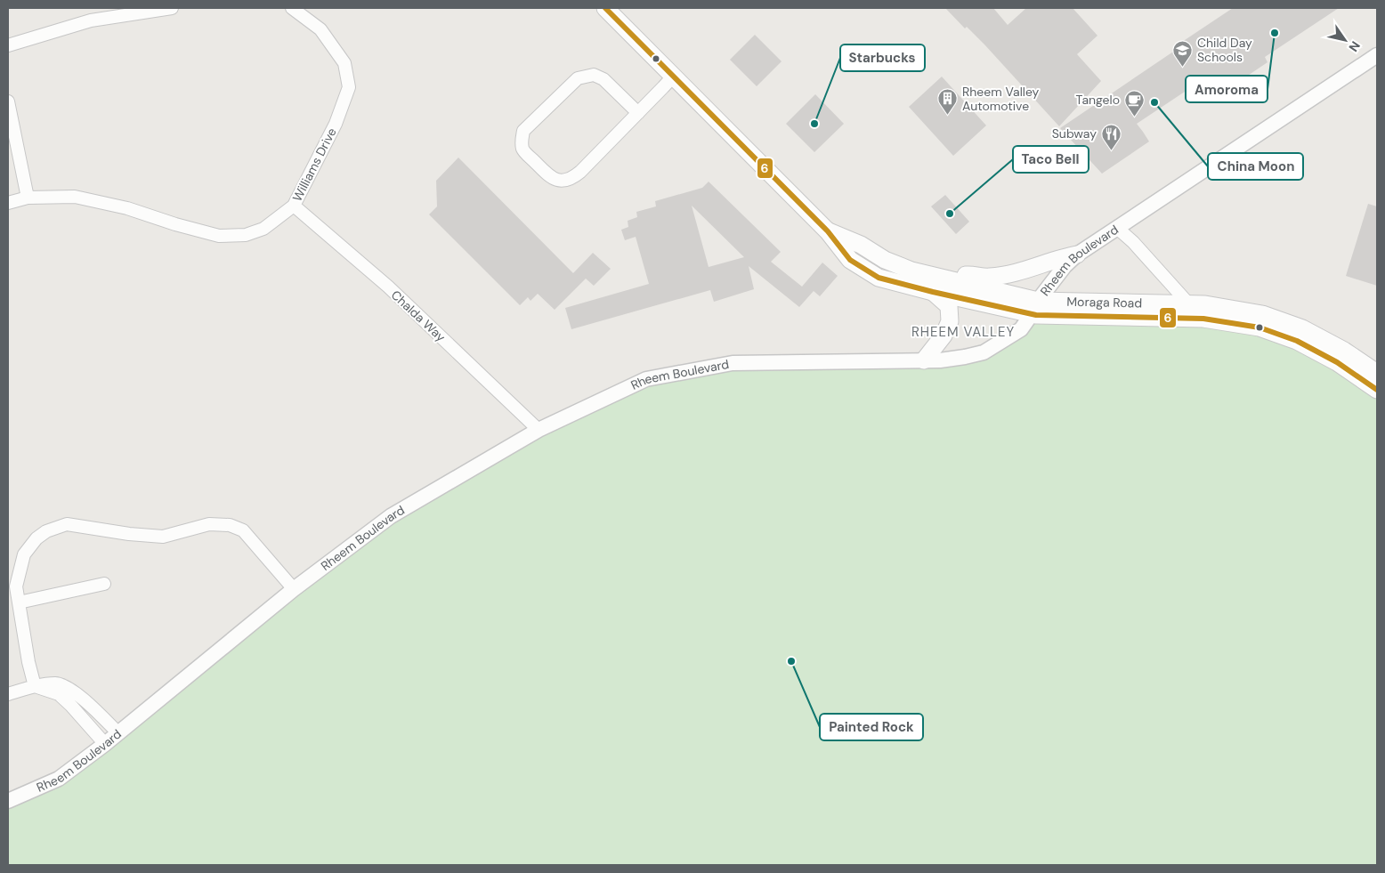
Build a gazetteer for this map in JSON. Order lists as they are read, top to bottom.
{
  "streets": {
    "main road": ["Moraga Road"],
    "street": ["Williams Drive", "Rheem Boulevard", "Chalda Way"]
  },
  "crossings": [
    ["Williams Drive", "Chalda Way"],
    ["Rheem Boulevard", "Moraga Road"],
    ["Rheem Boulevard", "Chalda Way"]
  ],
  "districts": ["RHEEM VALLEY"],
  "places": {
    "other": [
      "Amoroma",
      "China Moon",
      "Starbucks",
      "Taco Bell",
      "Painted Rock"
    ],
    "school or university": ["Child Day Schools"],
    "building": ["Rheem Valley Automotive"],
    "cafe": ["Tangelo"],
    "restaurant": ["Subway"]
  },
  "lines": ["transit line 6"],
  "north": "bottom right"
}
